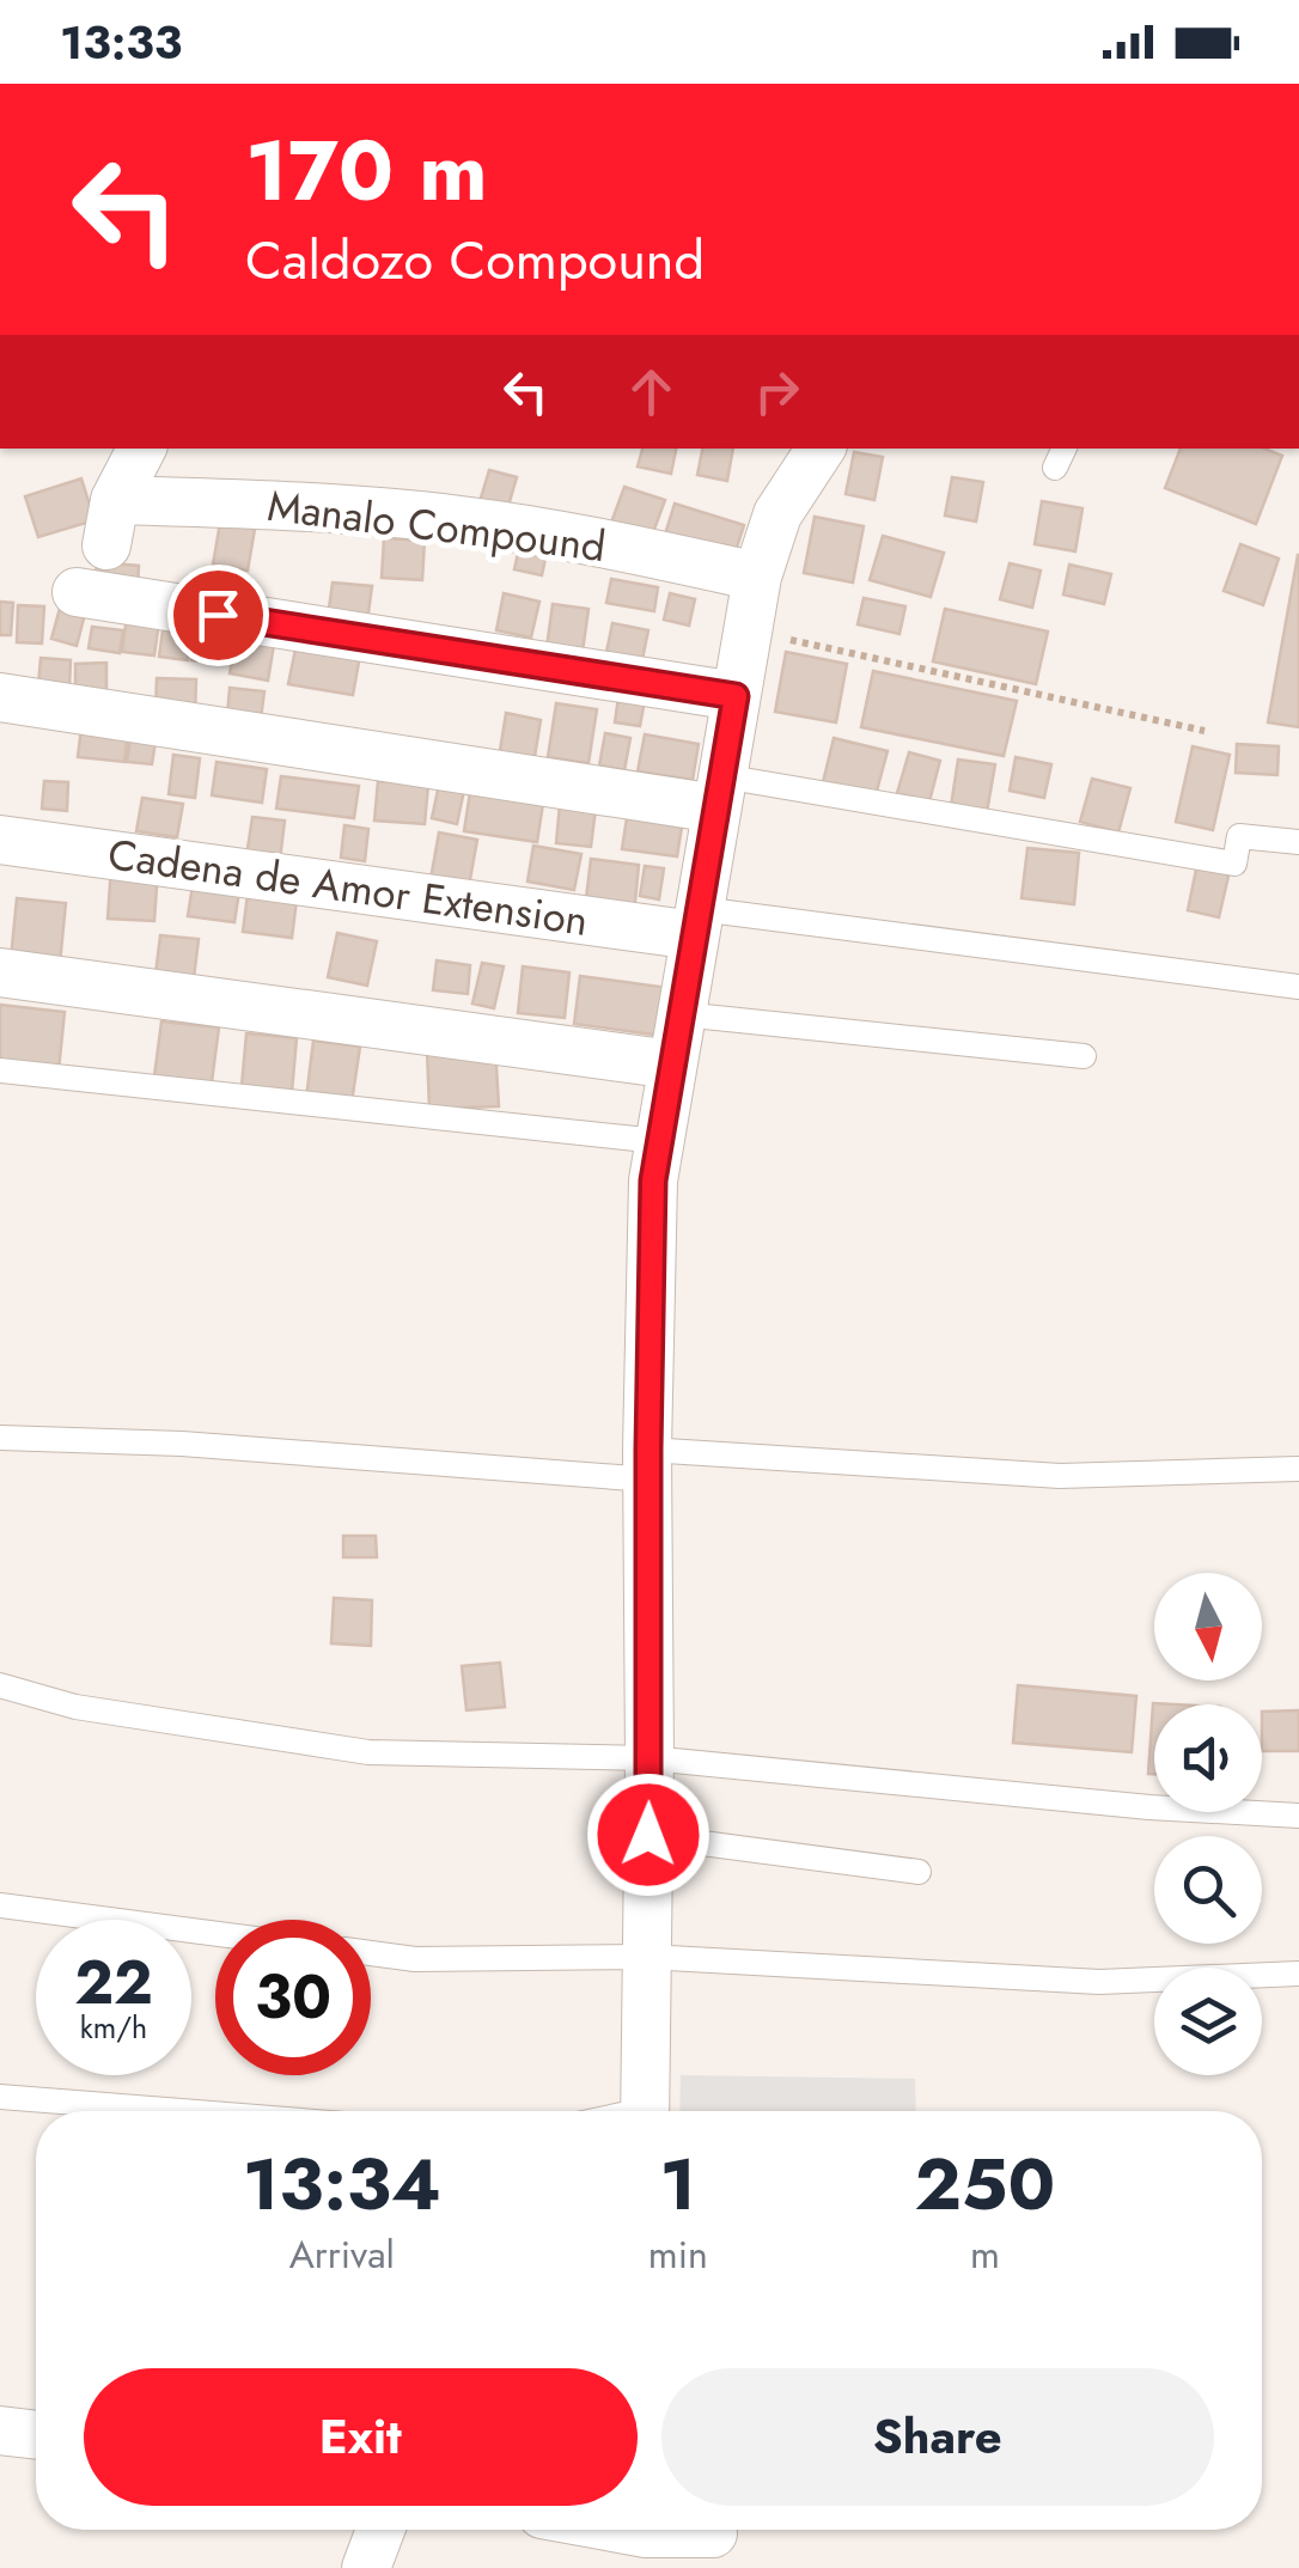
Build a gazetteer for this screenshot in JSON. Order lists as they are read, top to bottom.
{
  "streets": {
    "street": ["Manalo Compound", "Cadena de Amor Extension"]
  },
  "north": "bottom",
  "page": {
    "status": "13:33",
    "turn": ["170 m", "Caldozo Compound"],
    "speed": "22 km/h",
    "limit": "30",
    "eta": [
      "13:34",
      "Arrival",
      "1",
      "min",
      "250",
      "m"
    ],
    "buttons": ["Exit", "Share"]
  }
}
